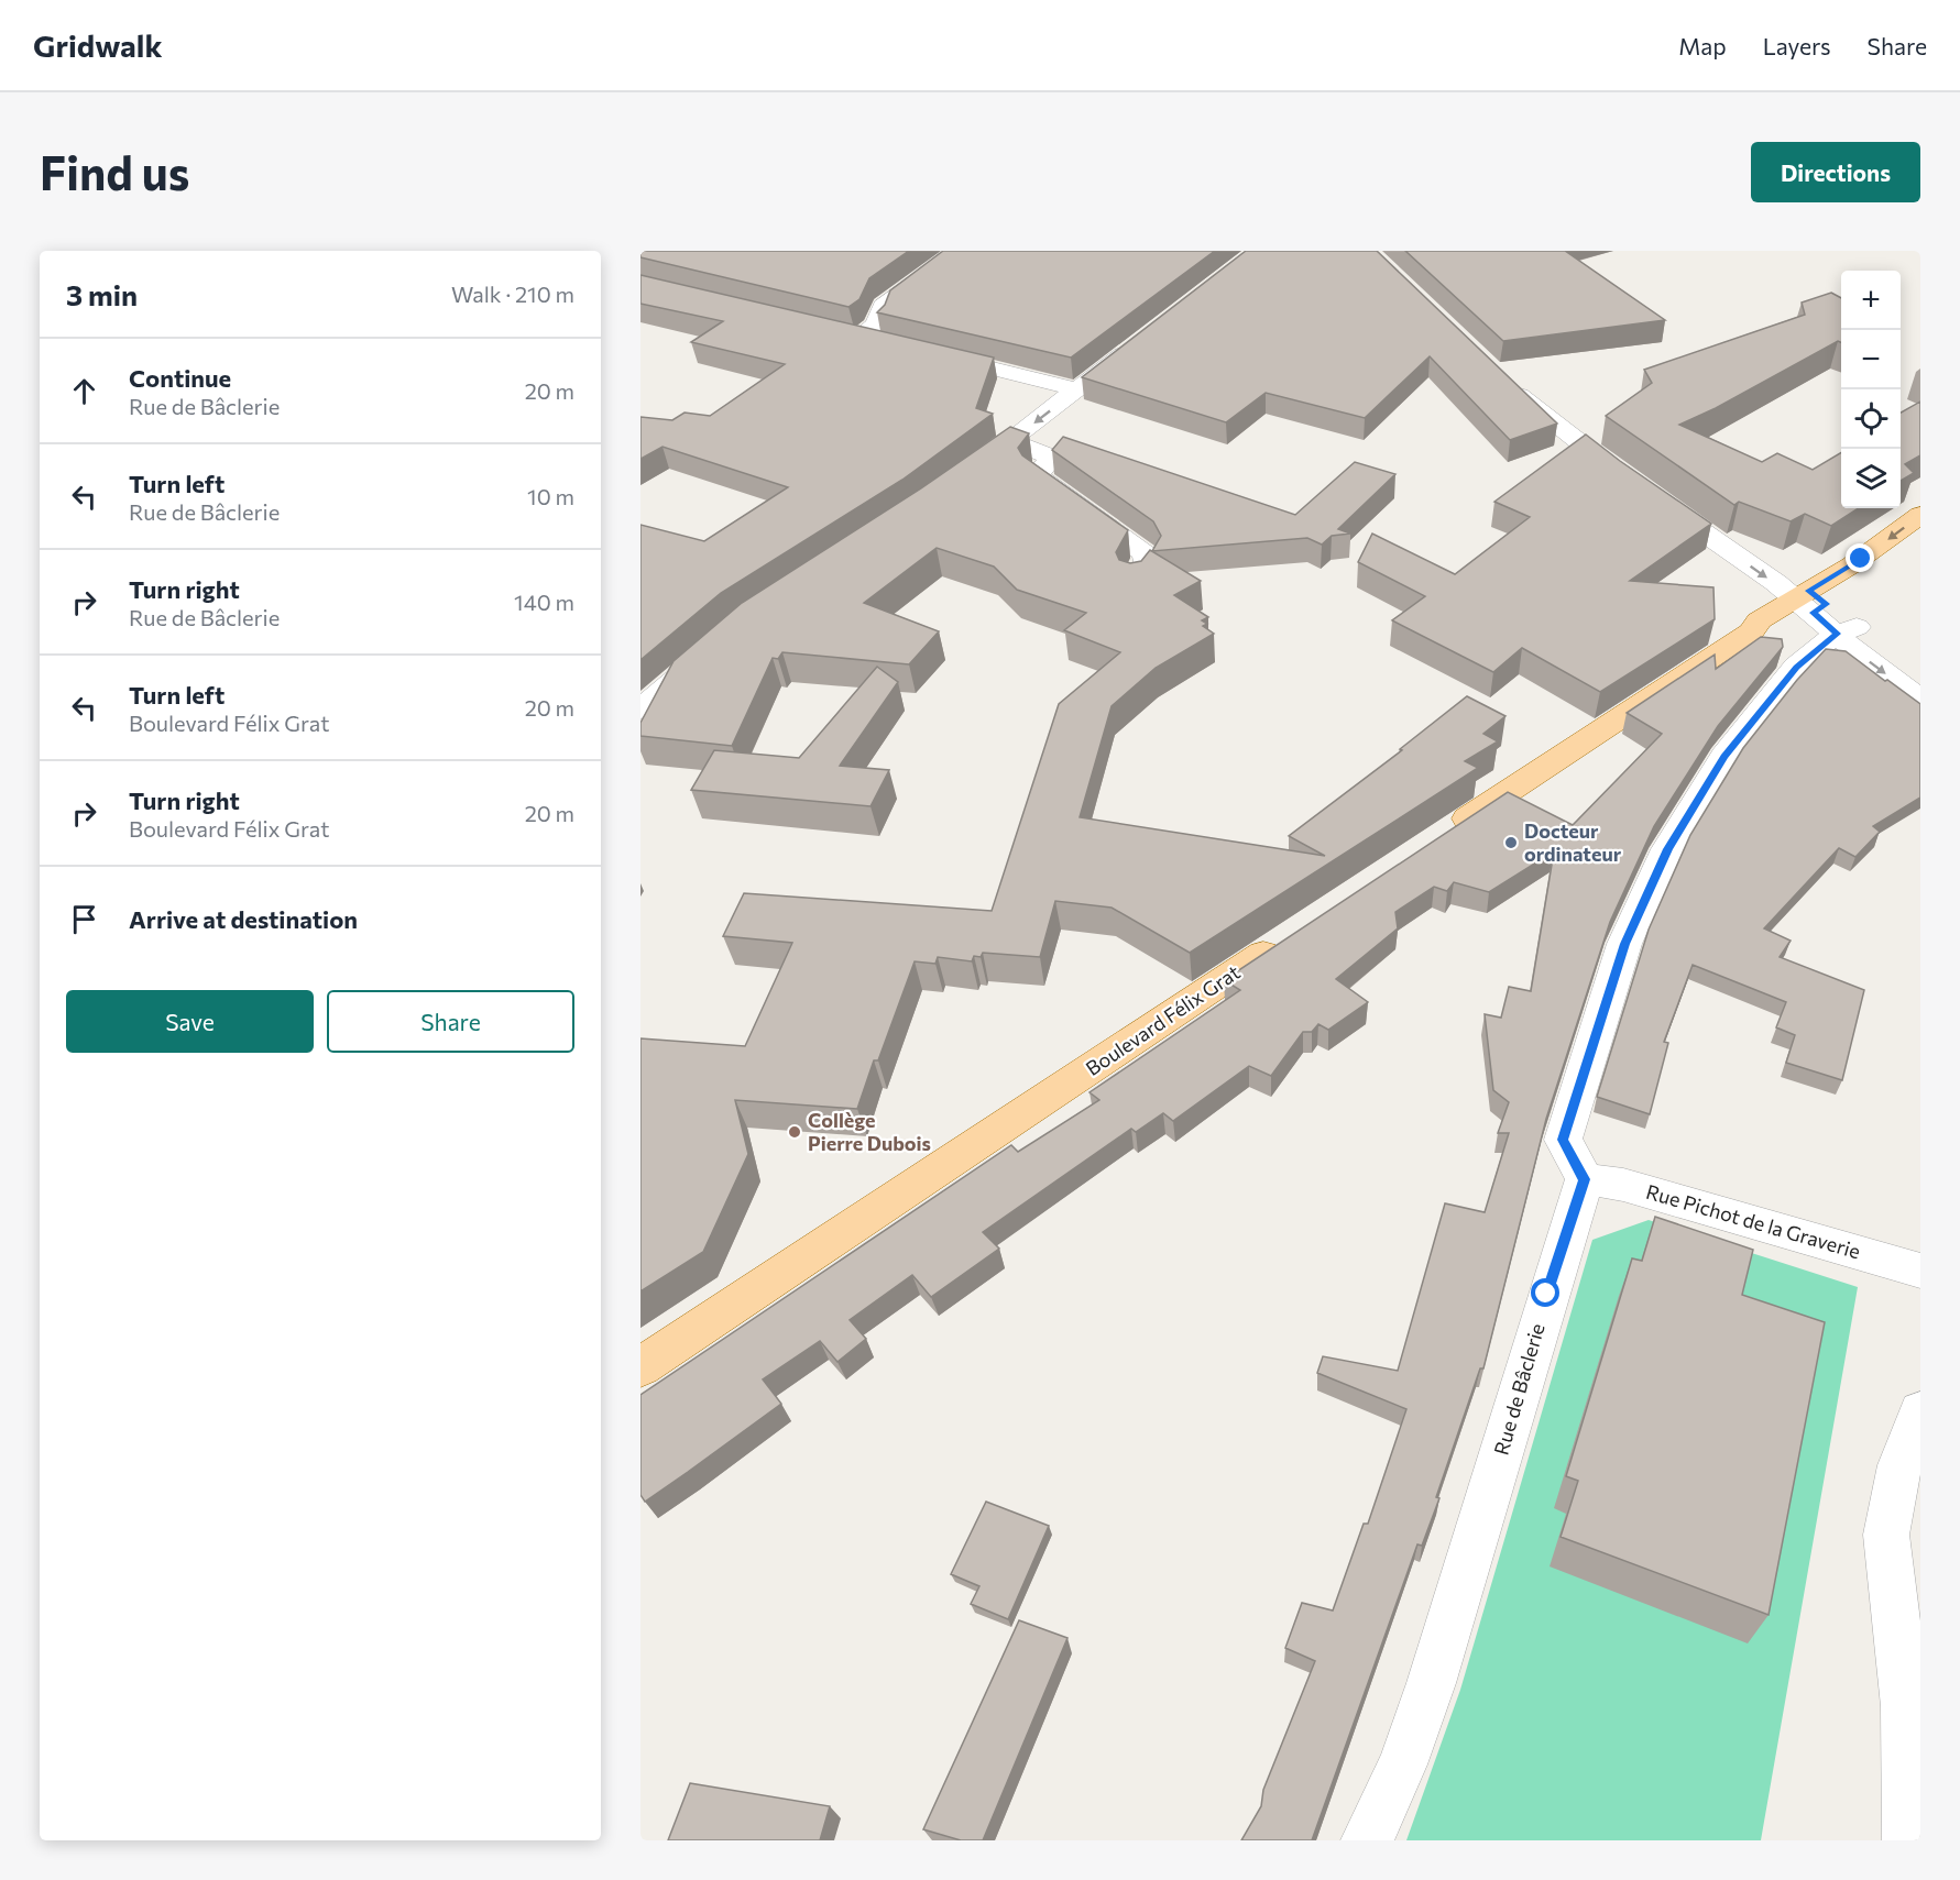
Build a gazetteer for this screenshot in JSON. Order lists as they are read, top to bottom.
{
  "streets": {
    "main road": ["Boulevard Félix Grat"],
    "street": ["Rue Pichot de la Graverie", "Rue de Bâclerie"]
  },
  "crossings": [
    ["Rue Pichot de la Graverie", "Rue de Bâclerie"]
  ],
  "places": ["Docteur ordinateur", "Collège Pierre Dubois"],
  "page": {
    "header": "Gridwalk",
    "nav": ["Map", "Layers", "Share"],
    "buttons": [
      "Directions",
      ["Save", "Share"]
    ],
    "title": "Find us",
    "heading": ["3 min", "Walk · 210 m"],
    "map_buttons": ["+", "−"],
    "list": [
      ["Continue", "Rue de Bâclerie", "20 m"],
      ["Turn left", "Rue de Bâclerie", "10 m"],
      ["Turn right", "Rue de Bâclerie", "140 m"],
      ["Turn left", "Boulevard Félix Grat", "20 m"],
      ["Turn right", "Boulevard Félix Grat", "20 m"],
      "Arrive at destination"
    ]
  }
}
